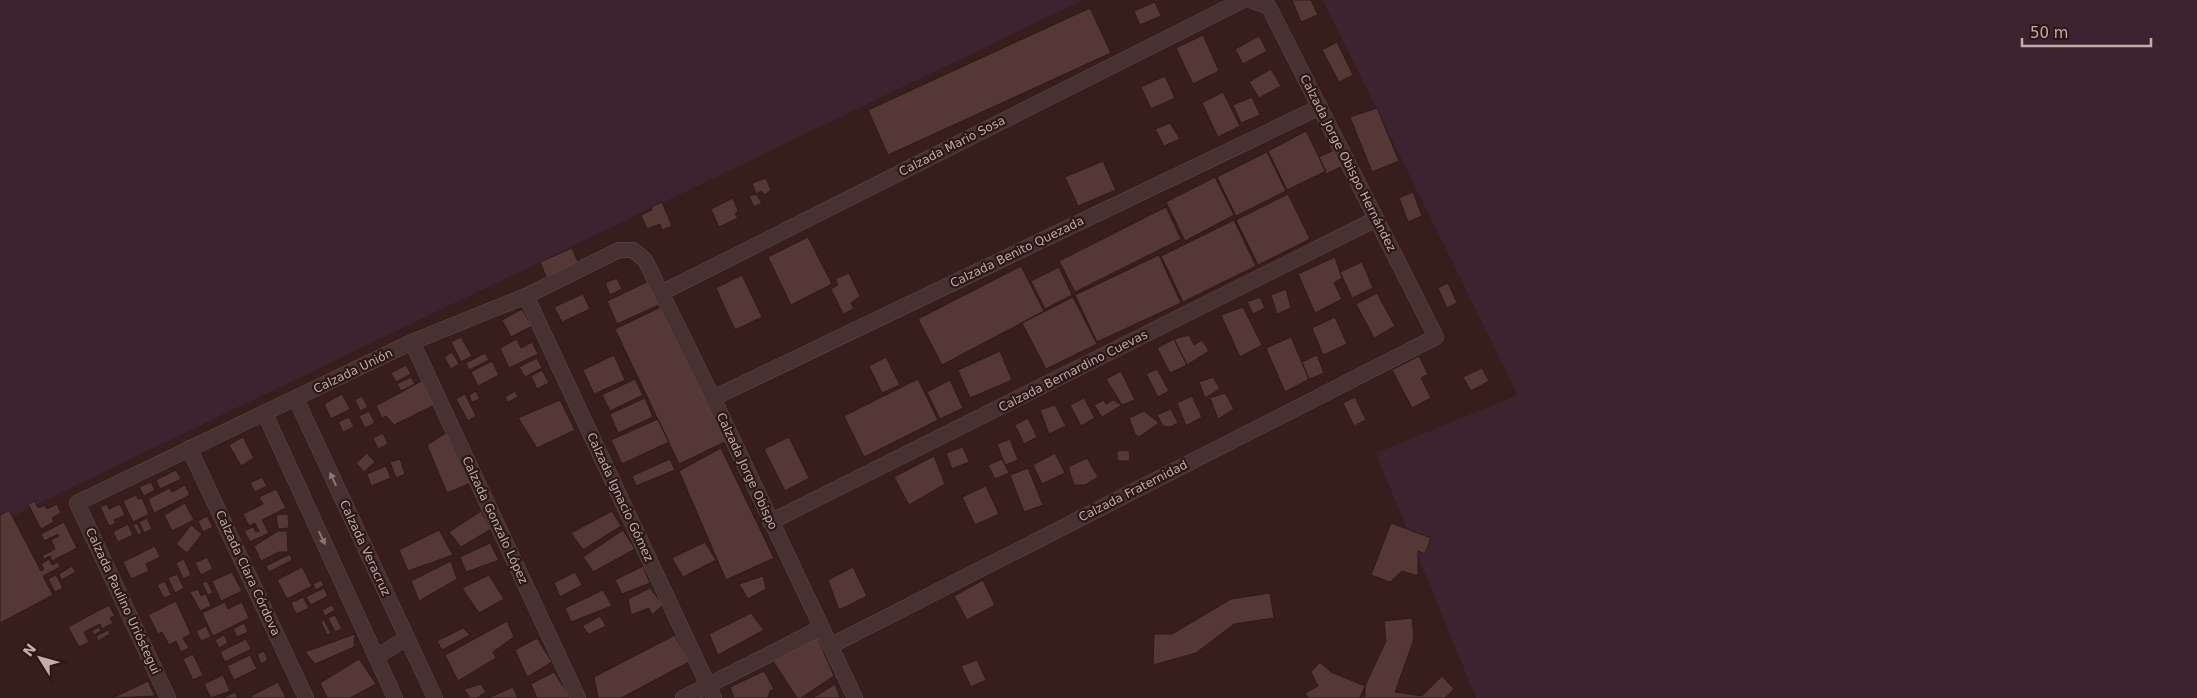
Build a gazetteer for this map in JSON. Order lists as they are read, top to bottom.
{
  "streets": {
    "street": [
      "Calzada Mario Sosa",
      "Calzada Jorge Obispo Hernández",
      "Calzada Benito Quezada",
      "Calzada Unión",
      "Calzada Bernardino Cuevas",
      "Calzada Jorge Obispo",
      "Calzada Fraternidad",
      "Calzada Ignacio Gómez",
      "Calzada Gonzalo López",
      "Calzada Veracruz",
      "Calzada Clara Córdova",
      "Calzada Paulino Urióstegui"
    ]
  },
  "crossings": [
    ["Calzada Mario Sosa", "Calzada Jorge Obispo"],
    ["Calzada Jorge Obispo Hernández", "Calzada Benito Quezada"],
    ["Calzada Jorge Obispo Hernández", "Calzada Bernardino Cuevas"],
    ["Calzada Jorge Obispo Hernández", "Calzada Fraternidad"],
    ["Calzada Benito Quezada", "Calzada Jorge Obispo"],
    ["Calzada Unión", "Calzada Jorge Obispo"],
    ["Calzada Unión", "Calzada Ignacio Gómez"],
    ["Calzada Unión", "Calzada Gonzalo López"],
    ["Calzada Unión", "Calzada Veracruz"],
    ["Calzada Unión", "Calzada Clara Córdova"],
    ["Calzada Unión", "Calzada Paulino Urióstegui"],
    ["Calzada Bernardino Cuevas", "Calzada Jorge Obispo"],
    ["Calzada Jorge Obispo", "Calzada Fraternidad"]
  ],
  "scale_bar": "50 m",
  "north": "top left"
}
